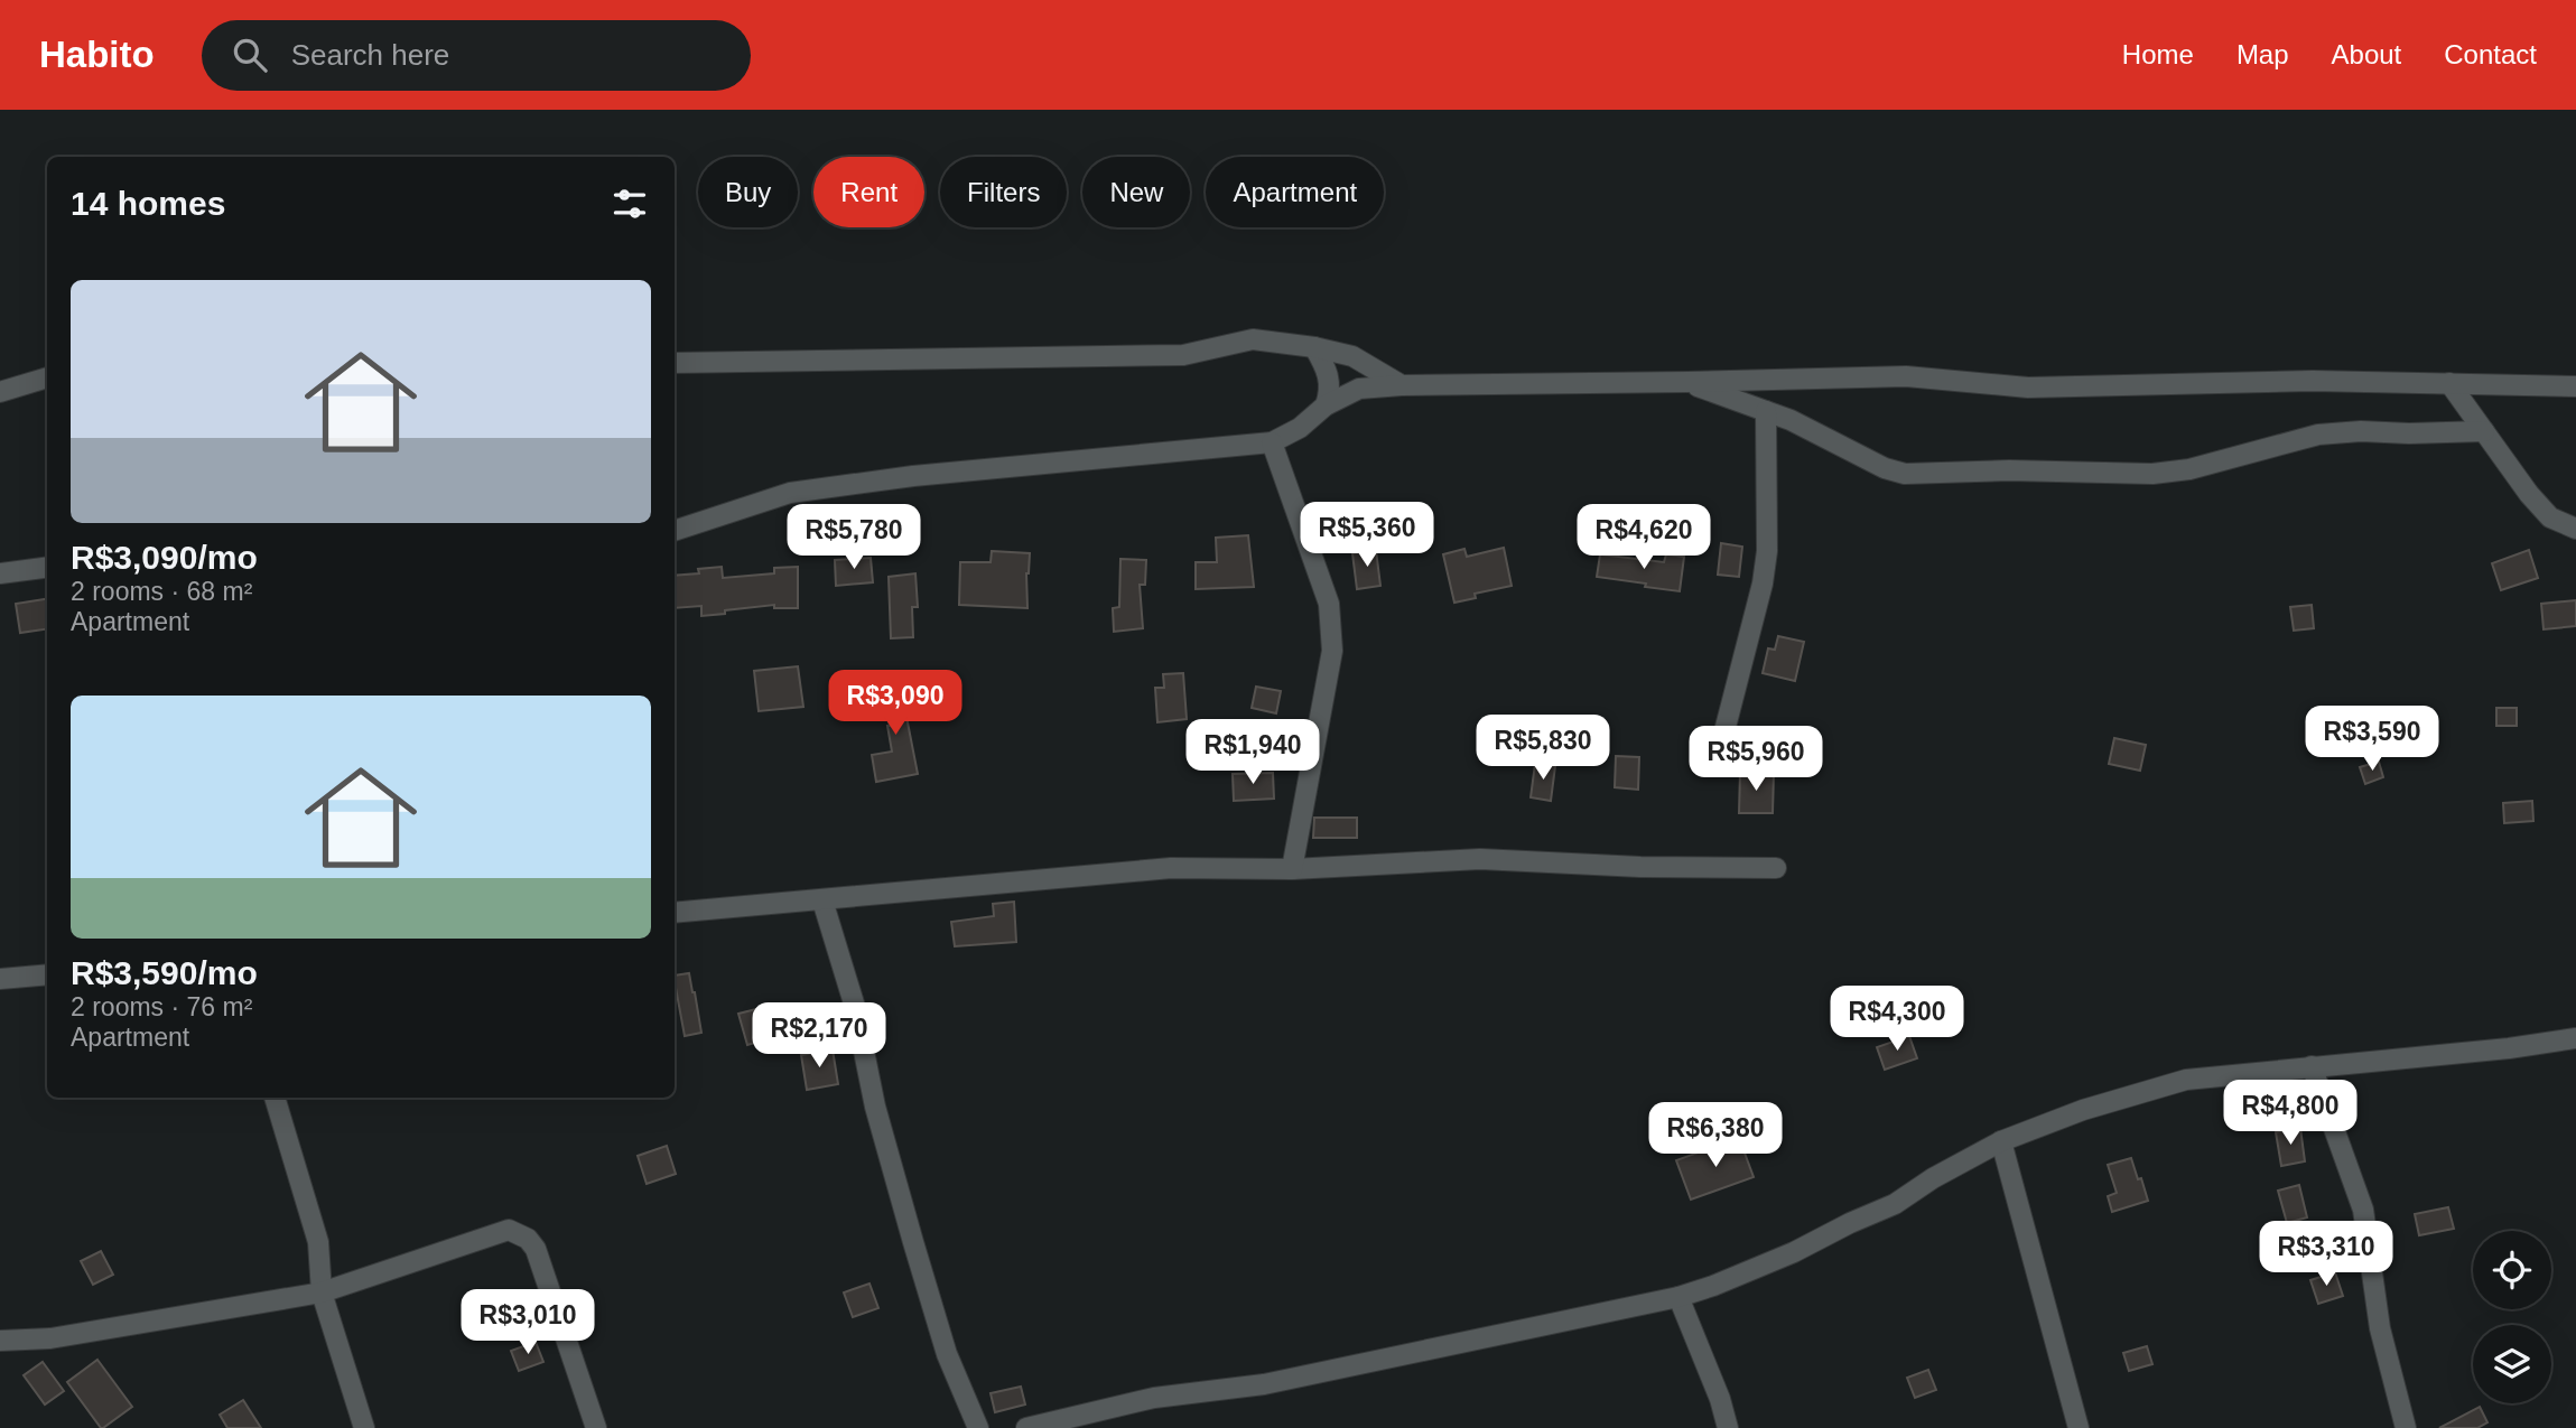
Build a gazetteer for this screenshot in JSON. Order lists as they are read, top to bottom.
{
  "page": {
    "header": "Habito",
    "search": "Search here",
    "nav": [
      "Home",
      "Map",
      "About",
      "Contact"
    ],
    "chip": [
      "Buy",
      "Rent",
      "Filters",
      "New",
      "Apartment"
    ],
    "heading": "14 homes",
    "list": [
      {
        "name": "R$3,090/mo",
        "note": "2 rooms · 68 m² · Apartment"
      },
      {
        "name": "R$3,590/mo",
        "note": "2 rooms · 76 m² · Apartment"
      }
    ],
    "price": [
      "R$5,360",
      "R$5,780",
      "R$4,620",
      "R$3,090",
      "R$3,590",
      "R$5,830",
      "R$1,940",
      "R$5,960",
      "R$4,300",
      "R$2,170",
      "R$4,800",
      "R$6,380",
      "R$3,310",
      "R$3,010"
    ]
  }
}
